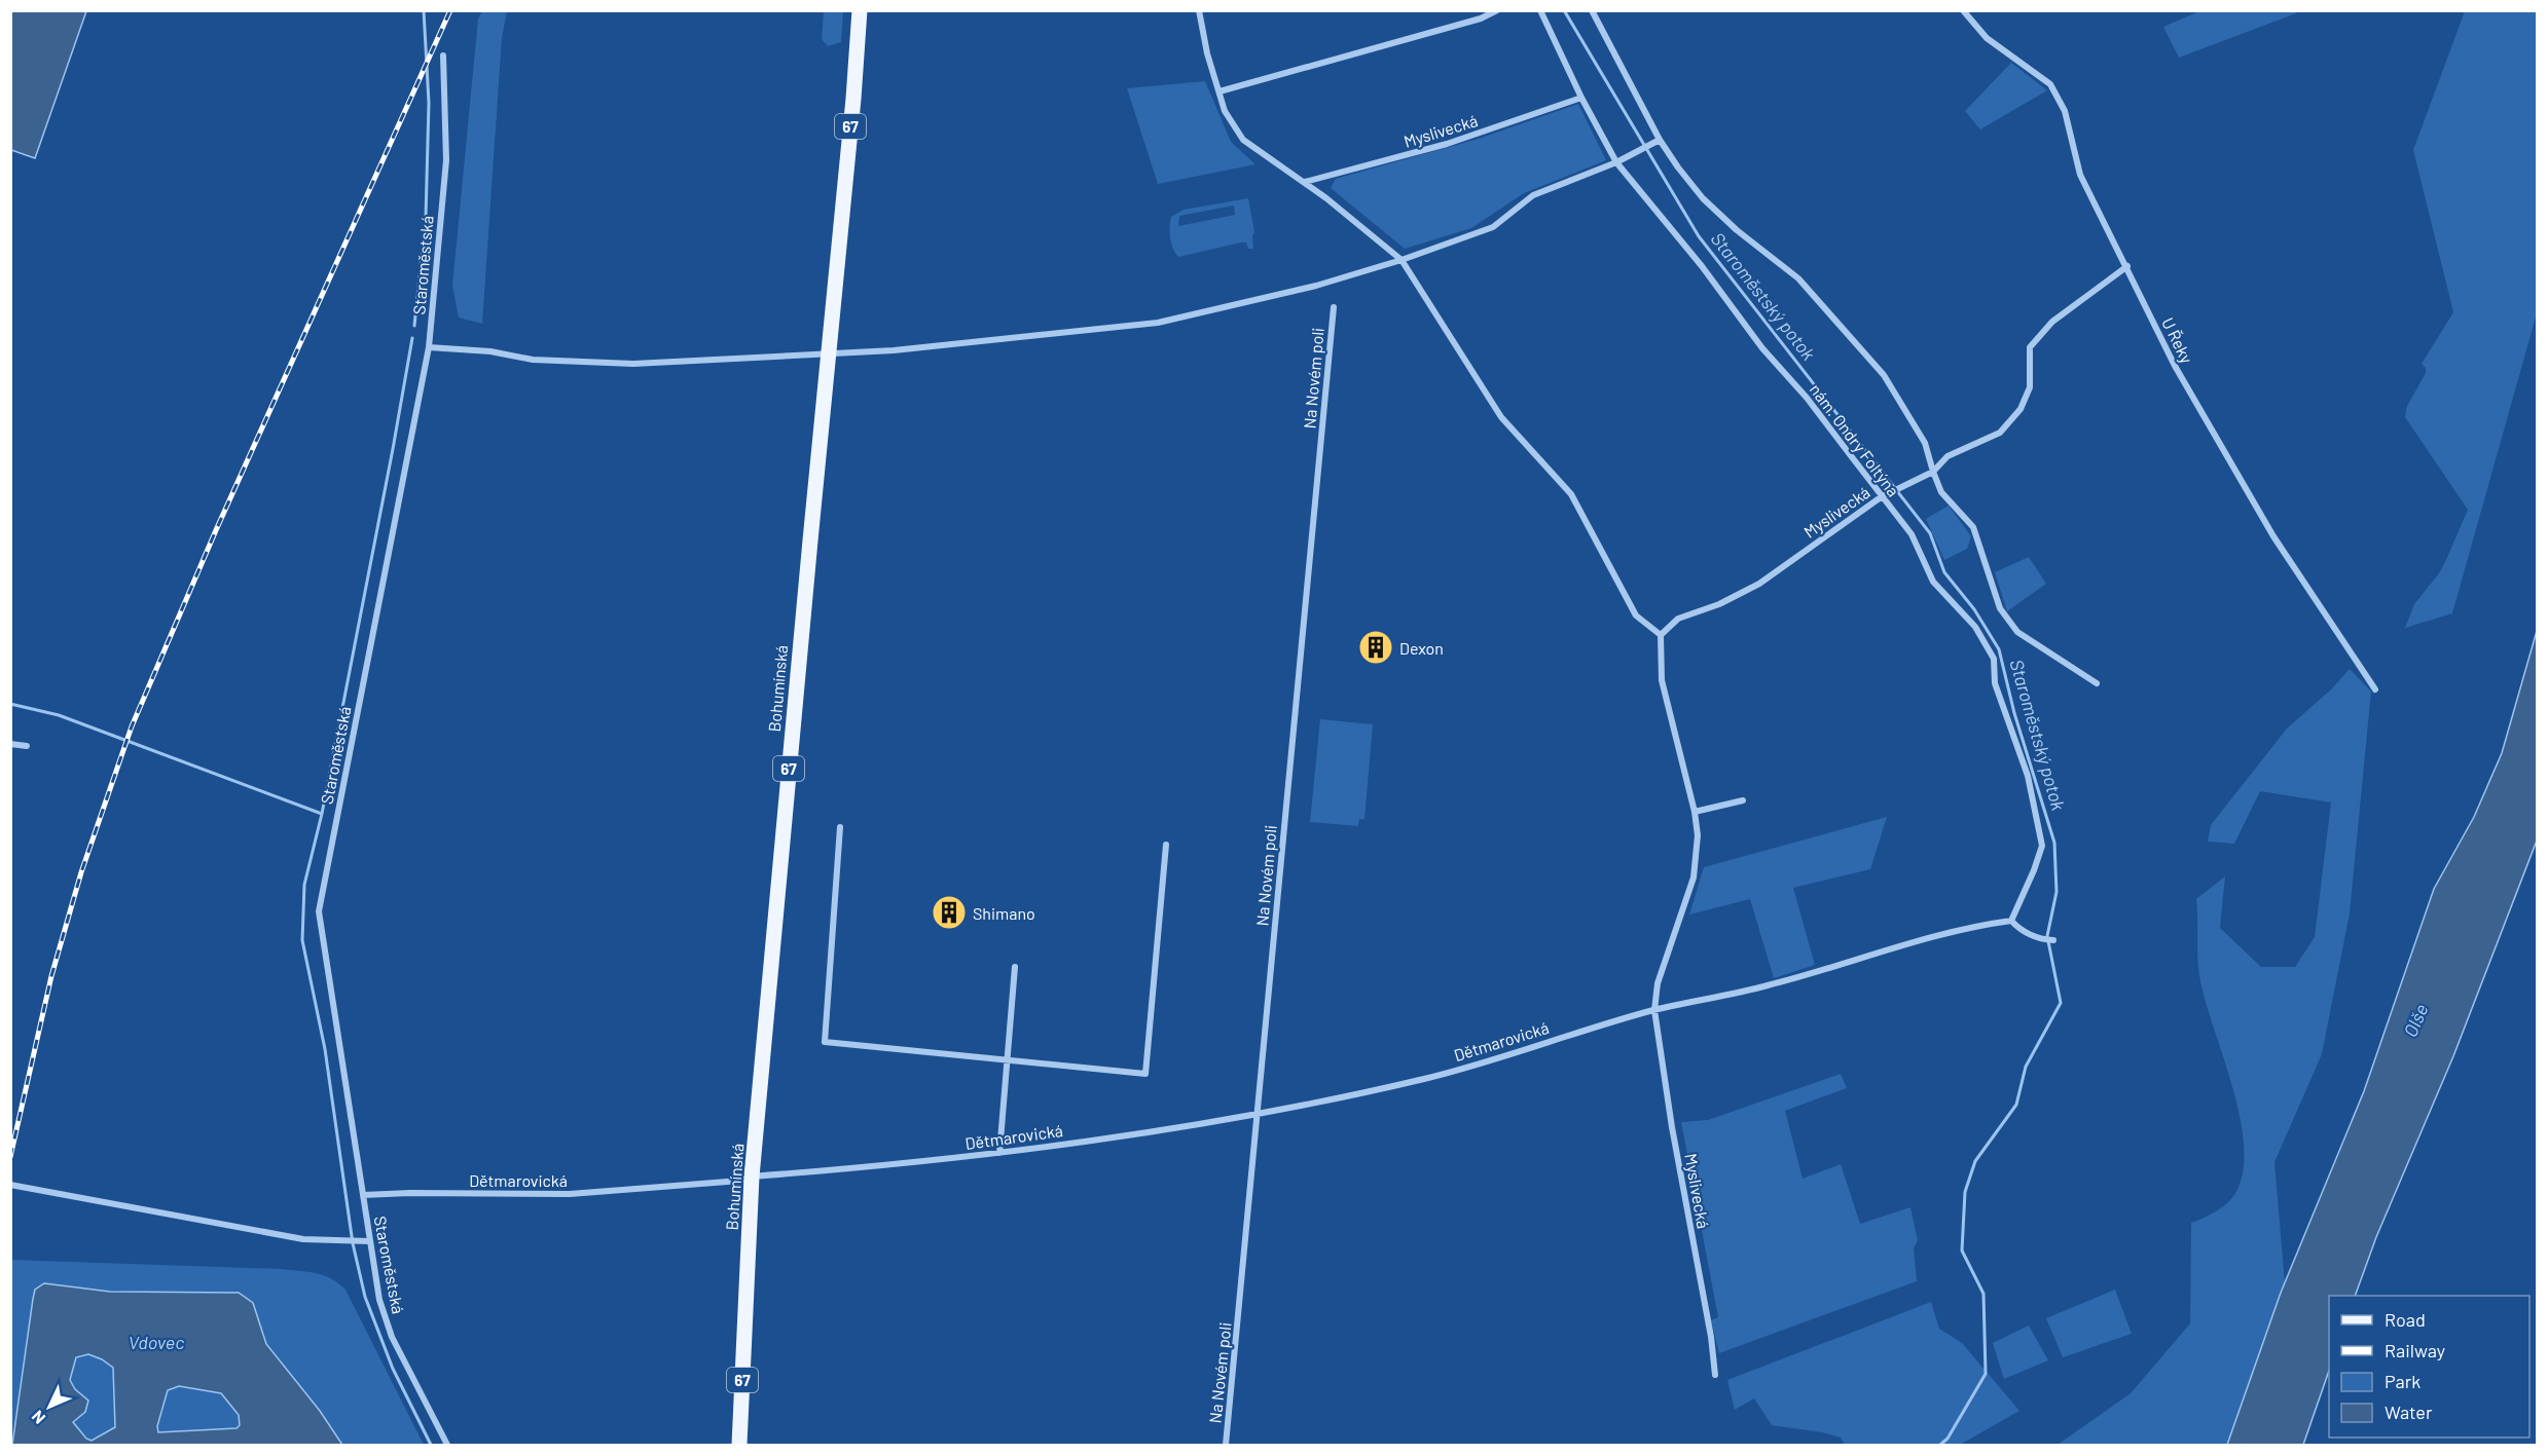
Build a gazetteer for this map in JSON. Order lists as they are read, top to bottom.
{
  "streets": {
    "main road": ["67", "Bohumínská"],
    "street": [
      "Myslivecká",
      "Staroměstská",
      "U Řeky",
      "Na Novém poli",
      "nám. Ondry Foltýna",
      "Dětmarovická"
    ]
  },
  "crossings": [
    ["Myslivecká", "U Řeky"],
    ["Myslivecká", "nám. Ondry Foltýna"],
    ["Myslivecká", "Dětmarovická"],
    ["Staroměstská", "Dětmarovická"],
    ["Na Novém poli", "Dětmarovická"],
    ["Bohumínská", "Dětmarovická"]
  ],
  "water": ["Staroměstský potok", "Olše", "Vdovec"],
  "places": {
    "building": ["Dexon", "Shimano"]
  },
  "legend": [
    "Road",
    "Railway",
    "Park",
    "Water"
  ],
  "north": "bottom left"
}
